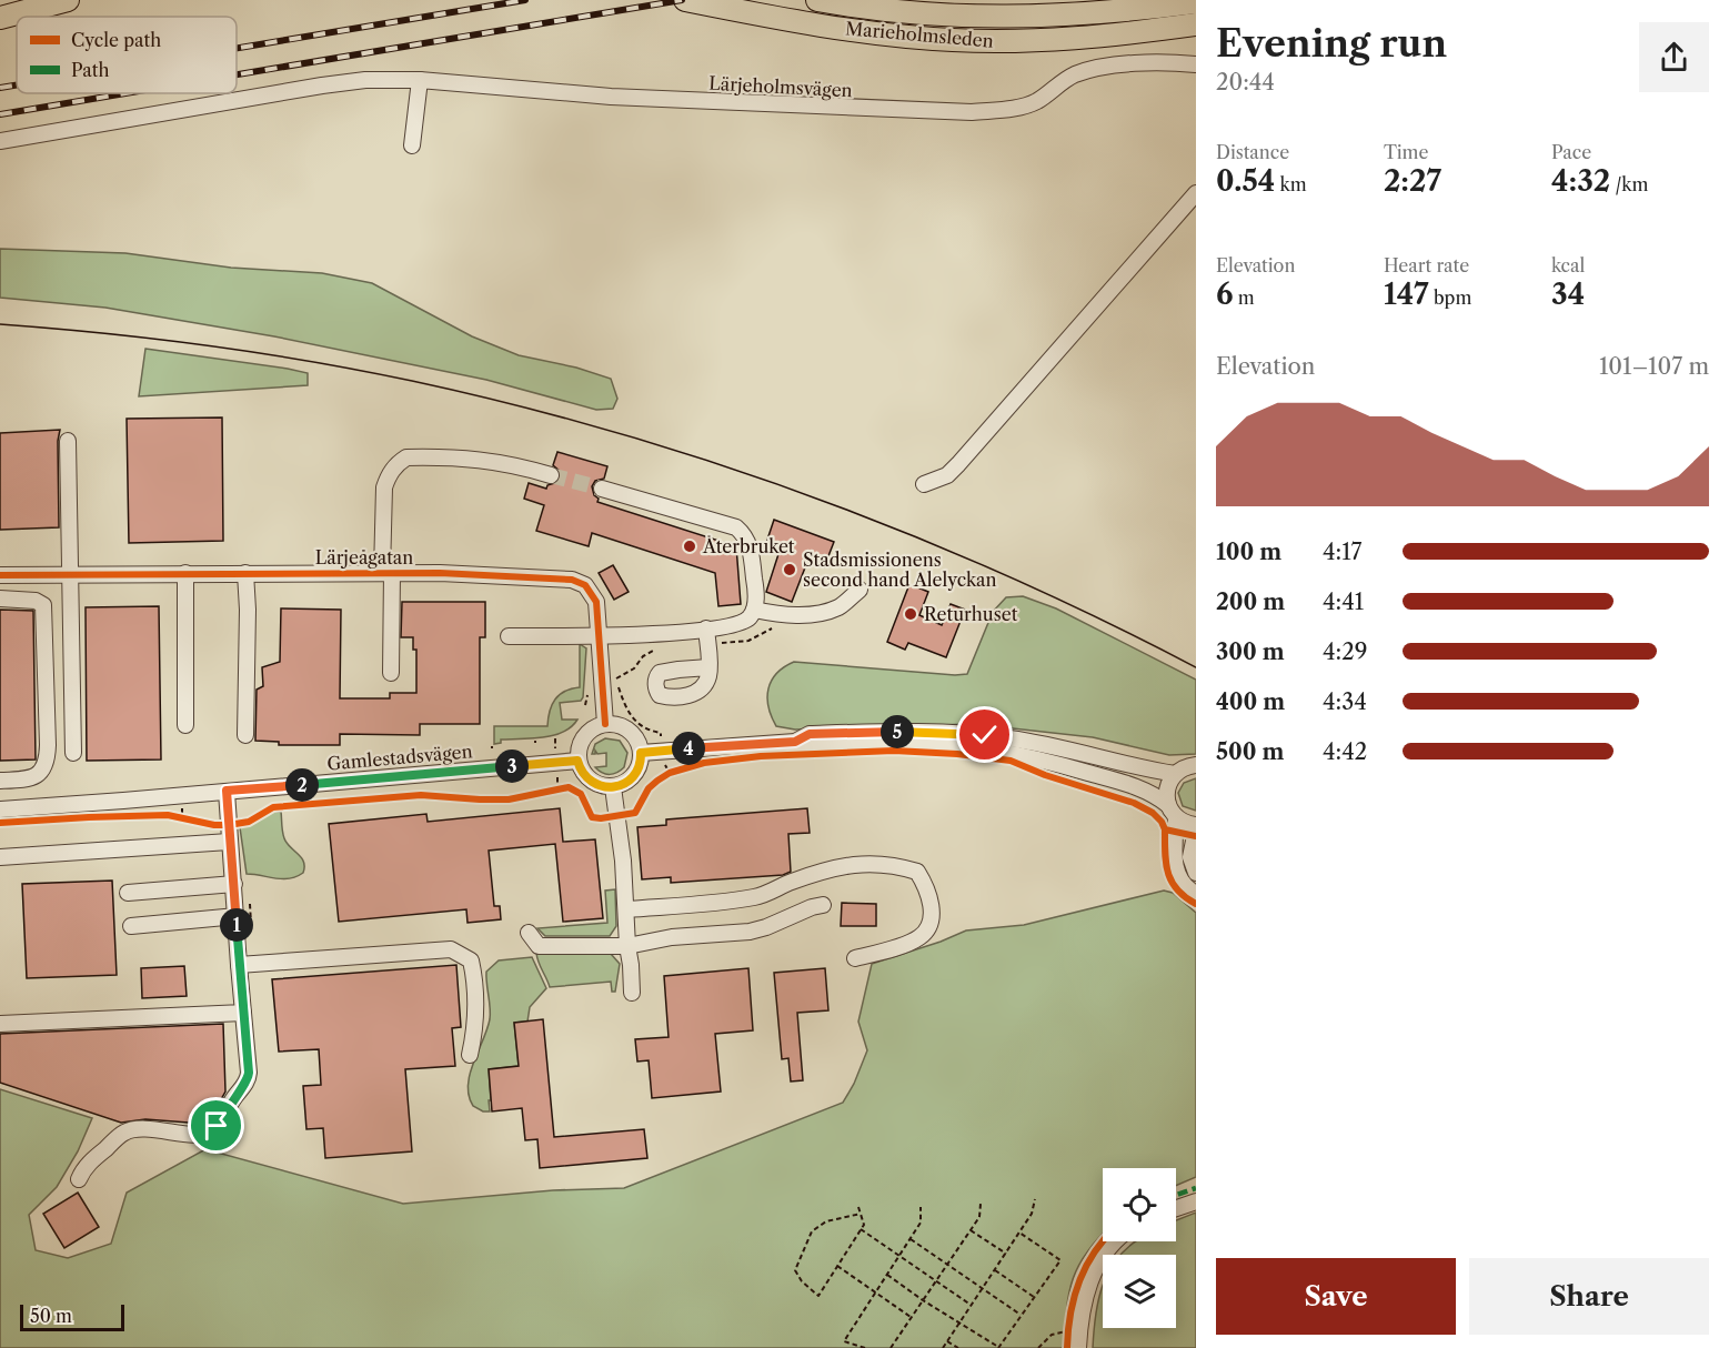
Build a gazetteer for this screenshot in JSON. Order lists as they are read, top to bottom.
{
  "streets": {
    "highway": ["Marieholmsleden"],
    "street": ["Lärjeholmsvägen", "Lärjeågatan", "Gamlestadsvägen"]
  },
  "crossings": [
    ["Lärjeågatan", "Gamlestadsvägen"]
  ],
  "places": ["Återbruket", "Stadsmissionens second hand Alelyckan", "Returhuset"],
  "legend": ["Cycle path", "Path"],
  "scale_bar": "50 m",
  "page": {
    "heading": ["Evening run", "20:44"],
    "stats": [
      ["Distance", "0.54 km"],
      ["Time", "2:27"],
      ["Pace", "4:32 /km"],
      ["Elevation", "6 m"],
      ["Heart rate", "147 bpm"],
      ["kcal", "34"]
    ],
    "chart": ["Elevation", "101–107 m"],
    "list": [
      {
        "name": "100 m",
        "note": "4:17"
      },
      {
        "name": "200 m",
        "note": "4:41"
      },
      {
        "name": "300 m",
        "note": "4:29"
      },
      {
        "name": "400 m",
        "note": "4:34"
      },
      {
        "name": "500 m",
        "note": "4:42"
      }
    ],
    "pins": [
      "5",
      "4",
      "3",
      "2",
      "1"
    ],
    "buttons": ["Save", "Share"],
    "scale": "50 m"
  }
}
